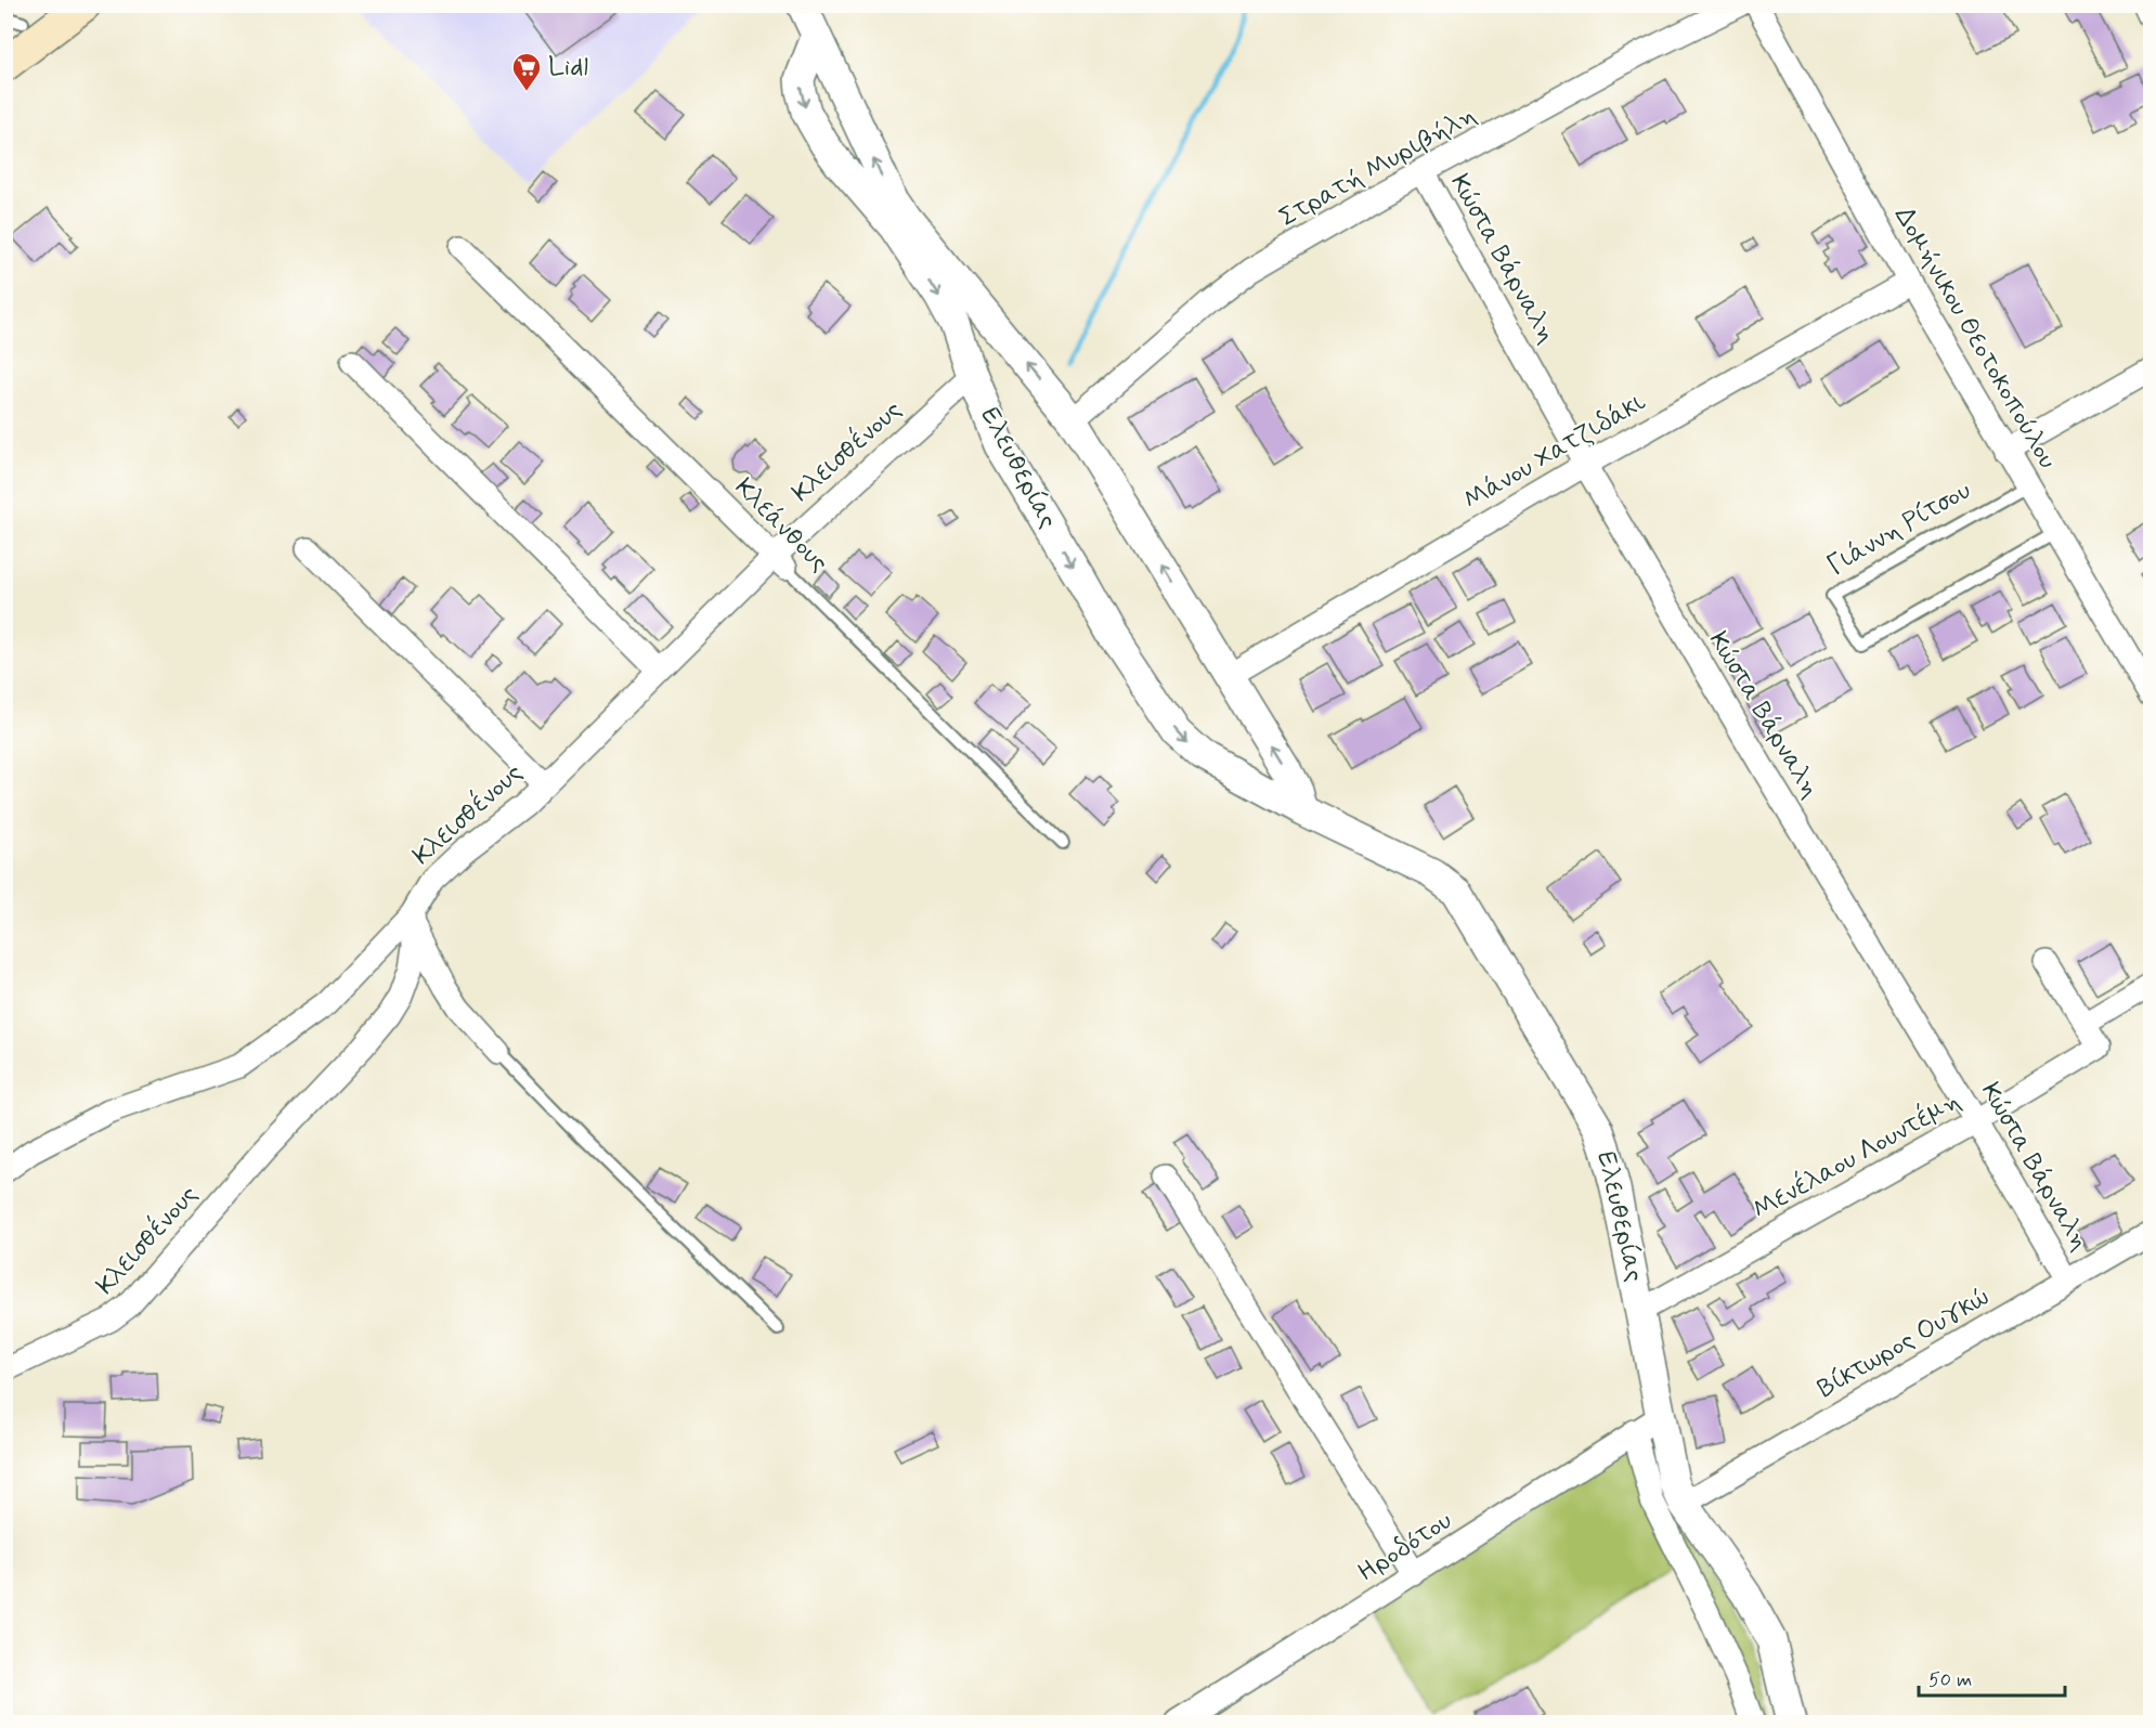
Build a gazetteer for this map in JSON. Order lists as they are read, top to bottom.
{
  "streets": {
    "street": [
      "Στρατή Μυριβήλη",
      "Κώστα Βάρναλη",
      "Δομήνικου Θεοτοκοπούλου",
      "Κλεισθένους",
      "Μάνου Χατζιδάκι",
      "Ελευθερίας",
      "Κλεάνθους",
      "Μενέλαου Λουντέμη",
      "Βίκτωρος Ουγκώ",
      "Ηροδότου"
    ],
    "lane": ["Γιάννη Ρίτσου"]
  },
  "crossings": [
    ["Στρατή Μυριβήλη", "Κώστα Βάρναλη"],
    ["Στρατή Μυριβήλη", "Ελευθερίας"],
    ["Κώστα Βάρναλη", "Μάνου Χατζιδάκι"],
    ["Κώστα Βάρναλη", "Μενέλαου Λουντέμη"],
    ["Κώστα Βάρναλη", "Βίκτωρος Ουγκώ"],
    ["Δομήνικου Θεοτοκοπούλου", "Μάνου Χατζιδάκι"],
    ["Δομήνικου Θεοτοκοπούλου", "Γιάννη Ρίτσου"],
    ["Κλεισθένους", "Ελευθερίας"],
    ["Κλεισθένους", "Κλεάνθους"],
    ["Μάνου Χατζιδάκι", "Ελευθερίας"],
    ["Ελευθερίας", "Μενέλαου Λουντέμη"],
    ["Ελευθερίας", "Βίκτωρος Ουγκώ"],
    ["Ελευθερίας", "Ηροδότου"]
  ],
  "places": {
    "supermarket": ["Lidl"]
  },
  "scale_bar": "50 m"
}
